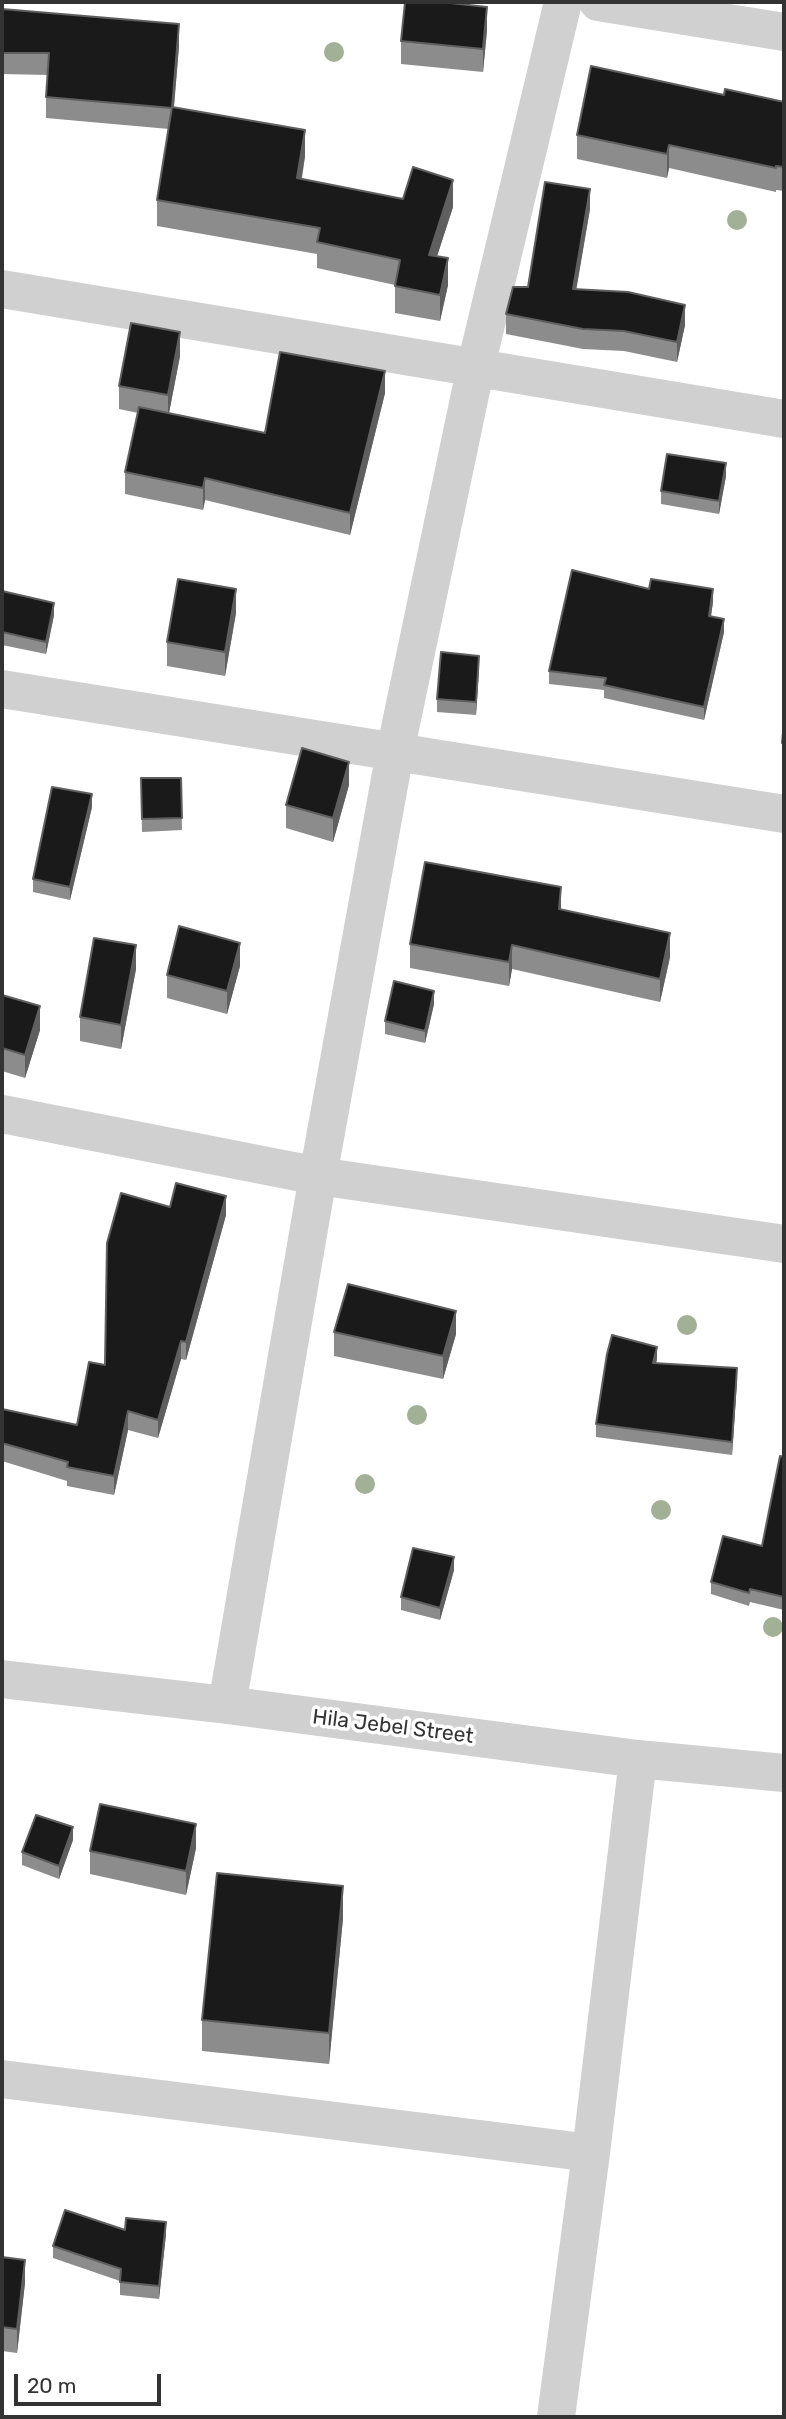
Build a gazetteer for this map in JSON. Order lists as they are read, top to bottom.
{
  "streets": {
    "street": ["Hila Jebel Street"]
  },
  "scale_bar": "20 m"
}
